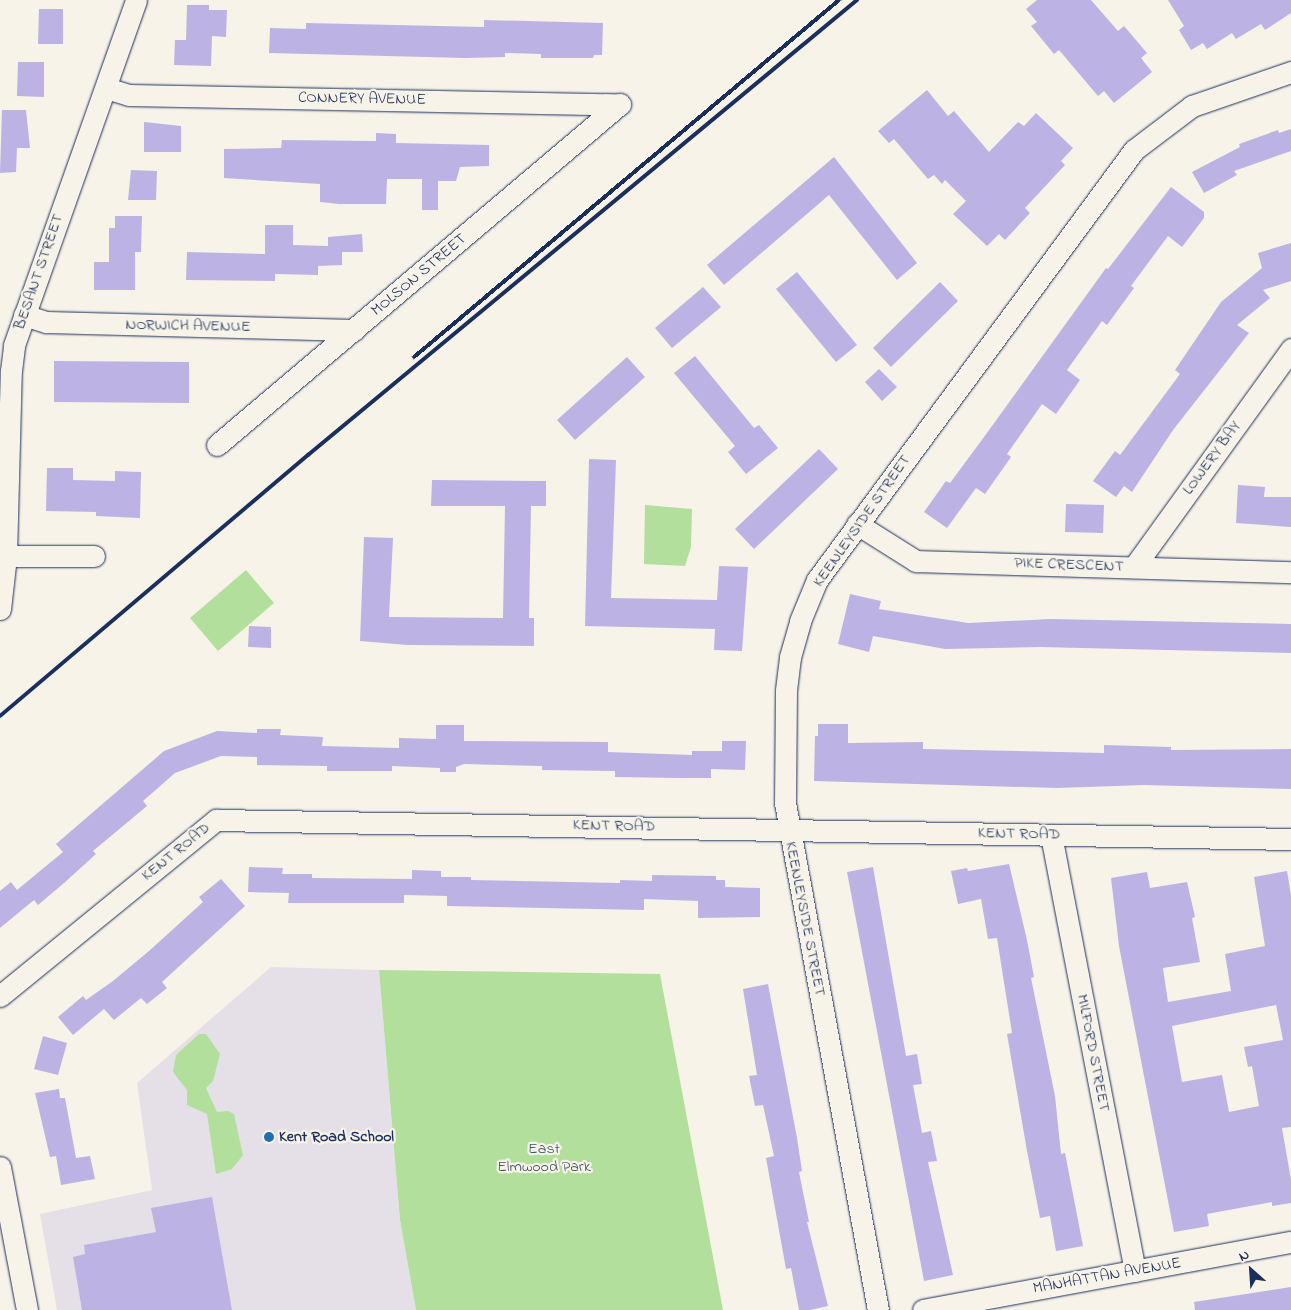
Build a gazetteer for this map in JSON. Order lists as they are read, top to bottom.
{
  "streets": {
    "street": [
      "CONNERY AVENUE",
      "BESANT STREET",
      "MOLSON STREET",
      "NORWICH AVENUE",
      "LOWERY BAY",
      "KEENLEYSIDE STREET",
      "PIKE CRESCENT",
      "KENT ROAD",
      "MILFORD STREET",
      "MANHATTAN AVENUE"
    ]
  },
  "crossings": [
    ["CONNERY AVENUE", "BESANT STREET"],
    ["CONNERY AVENUE", "MOLSON STREET"],
    ["BESANT STREET", "NORWICH AVENUE"],
    ["MOLSON STREET", "NORWICH AVENUE"],
    ["LOWERY BAY", "PIKE CRESCENT"],
    ["KEENLEYSIDE STREET", "PIKE CRESCENT"],
    ["KEENLEYSIDE STREET", "KENT ROAD"],
    ["KENT ROAD", "MILFORD STREET"],
    ["MILFORD STREET", "MANHATTAN AVENUE"]
  ],
  "parks": ["East Elmwood Park"],
  "places": ["Kent Road School"],
  "north": "top left"
}
